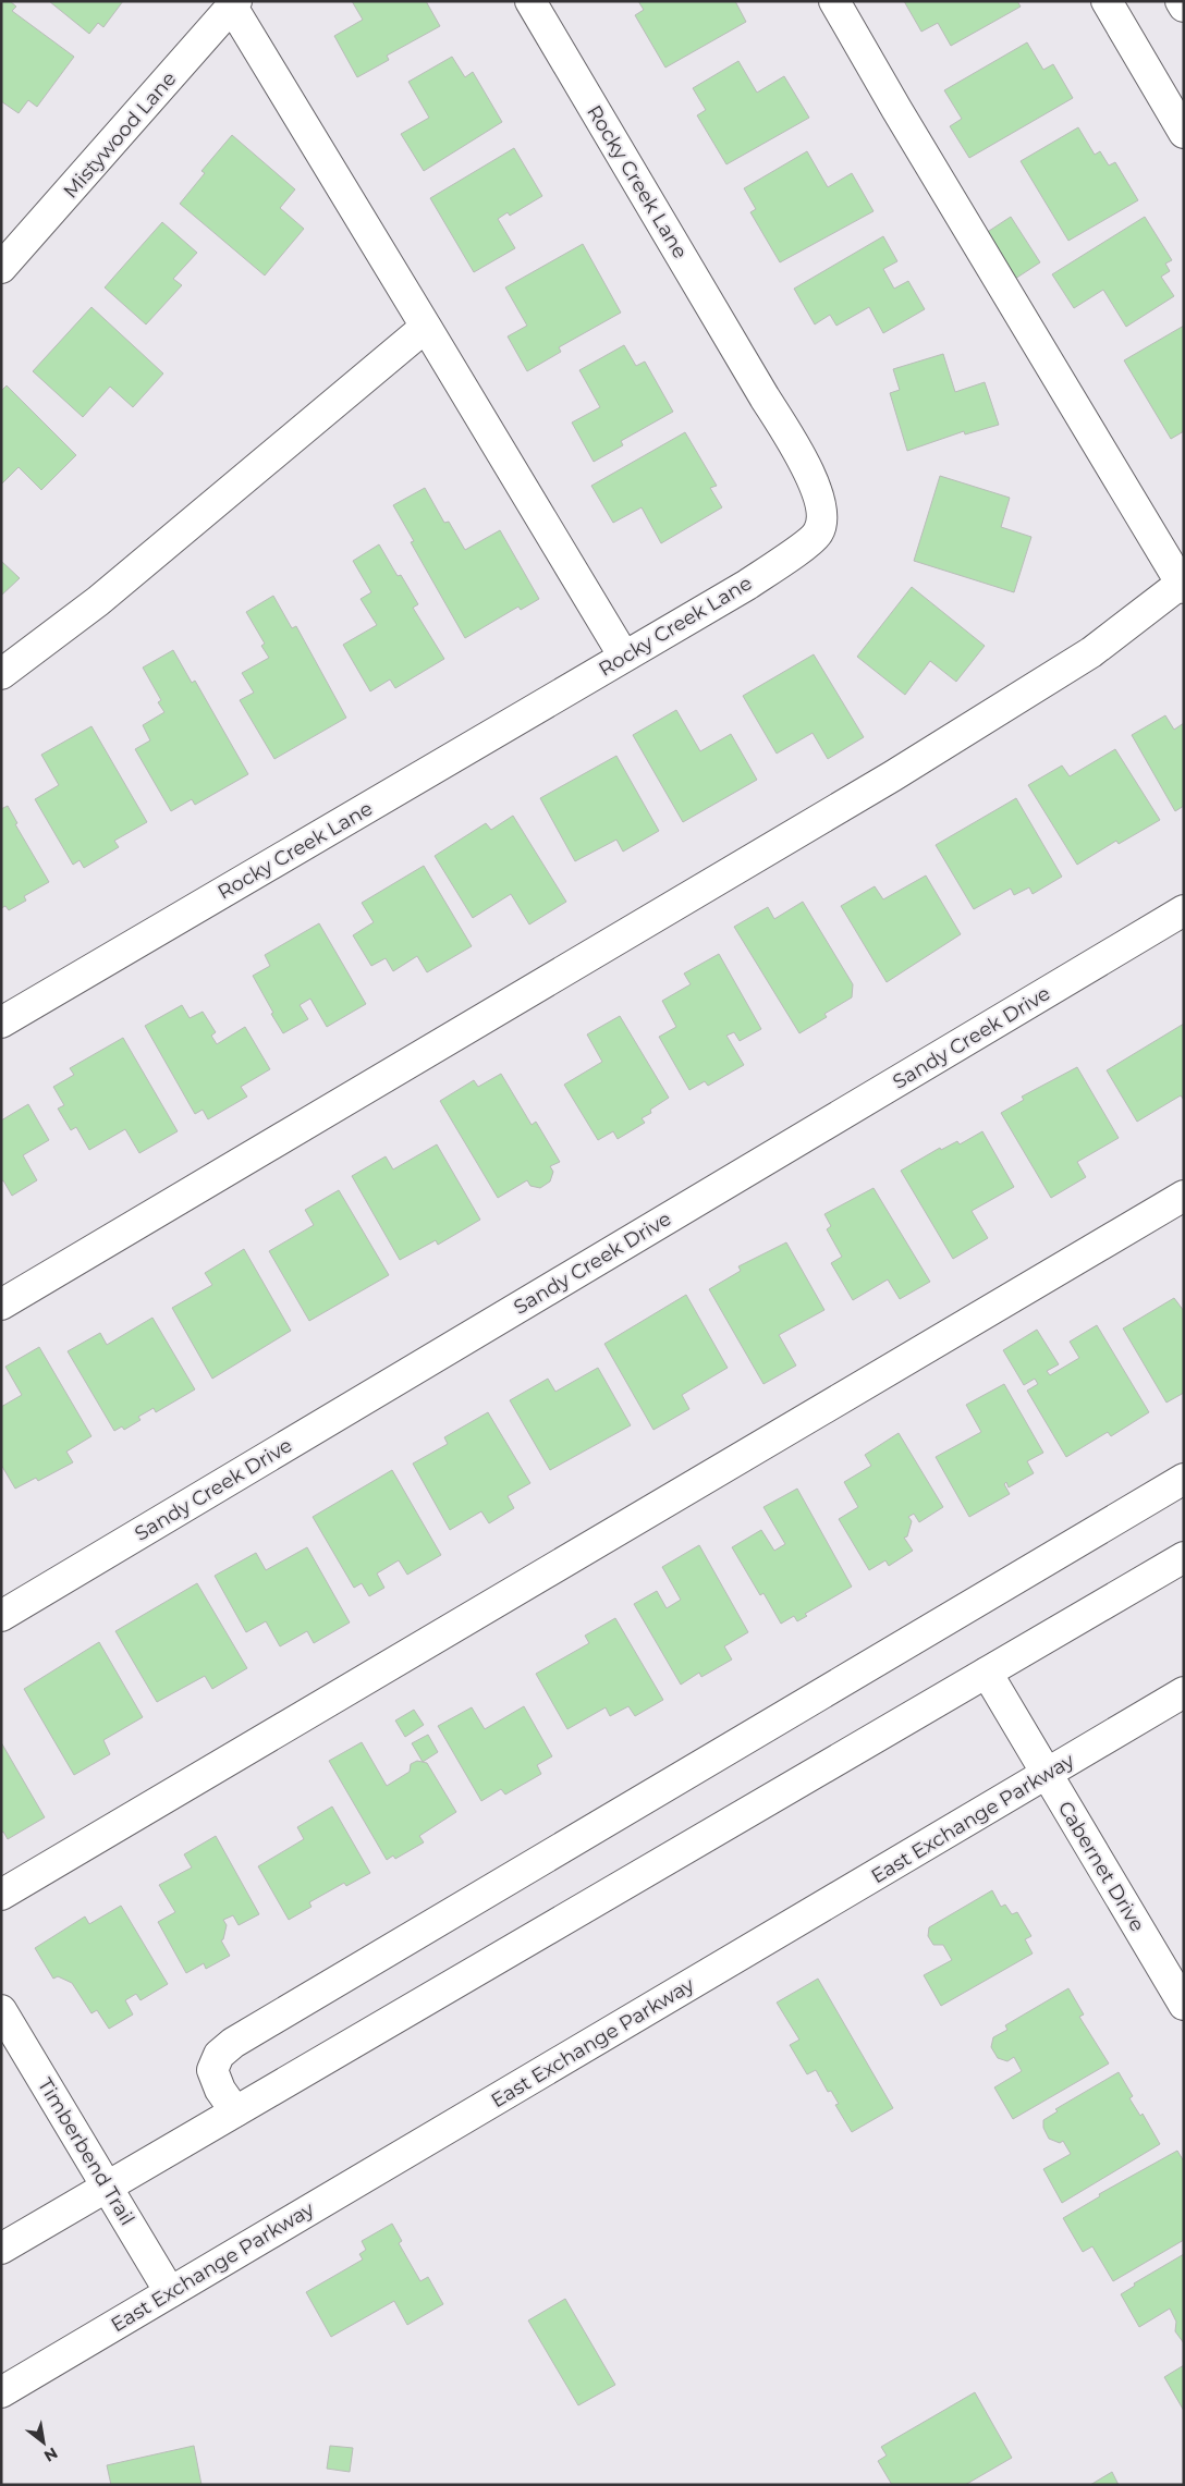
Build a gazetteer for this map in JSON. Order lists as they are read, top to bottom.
{
  "streets": {
    "street": [
      "Mistywood Lane",
      "Rocky Creek Lane",
      "Sandy Creek Drive",
      "East Exchange Parkway",
      "Cabernet Drive",
      "Timberbend Trail"
    ]
  },
  "crossings": [
    ["East Exchange Parkway", "Cabernet Drive"],
    ["East Exchange Parkway", "Timberbend Trail"]
  ],
  "north": "bottom right"
}
